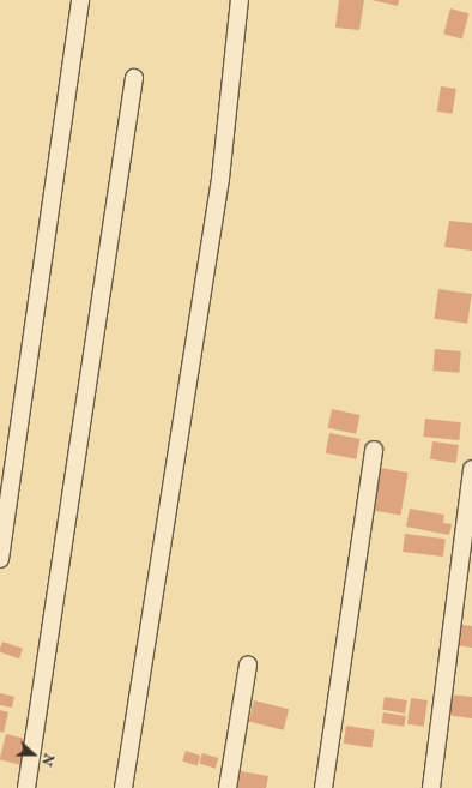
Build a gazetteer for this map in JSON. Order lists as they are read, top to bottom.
{
  "north": "right"
}
